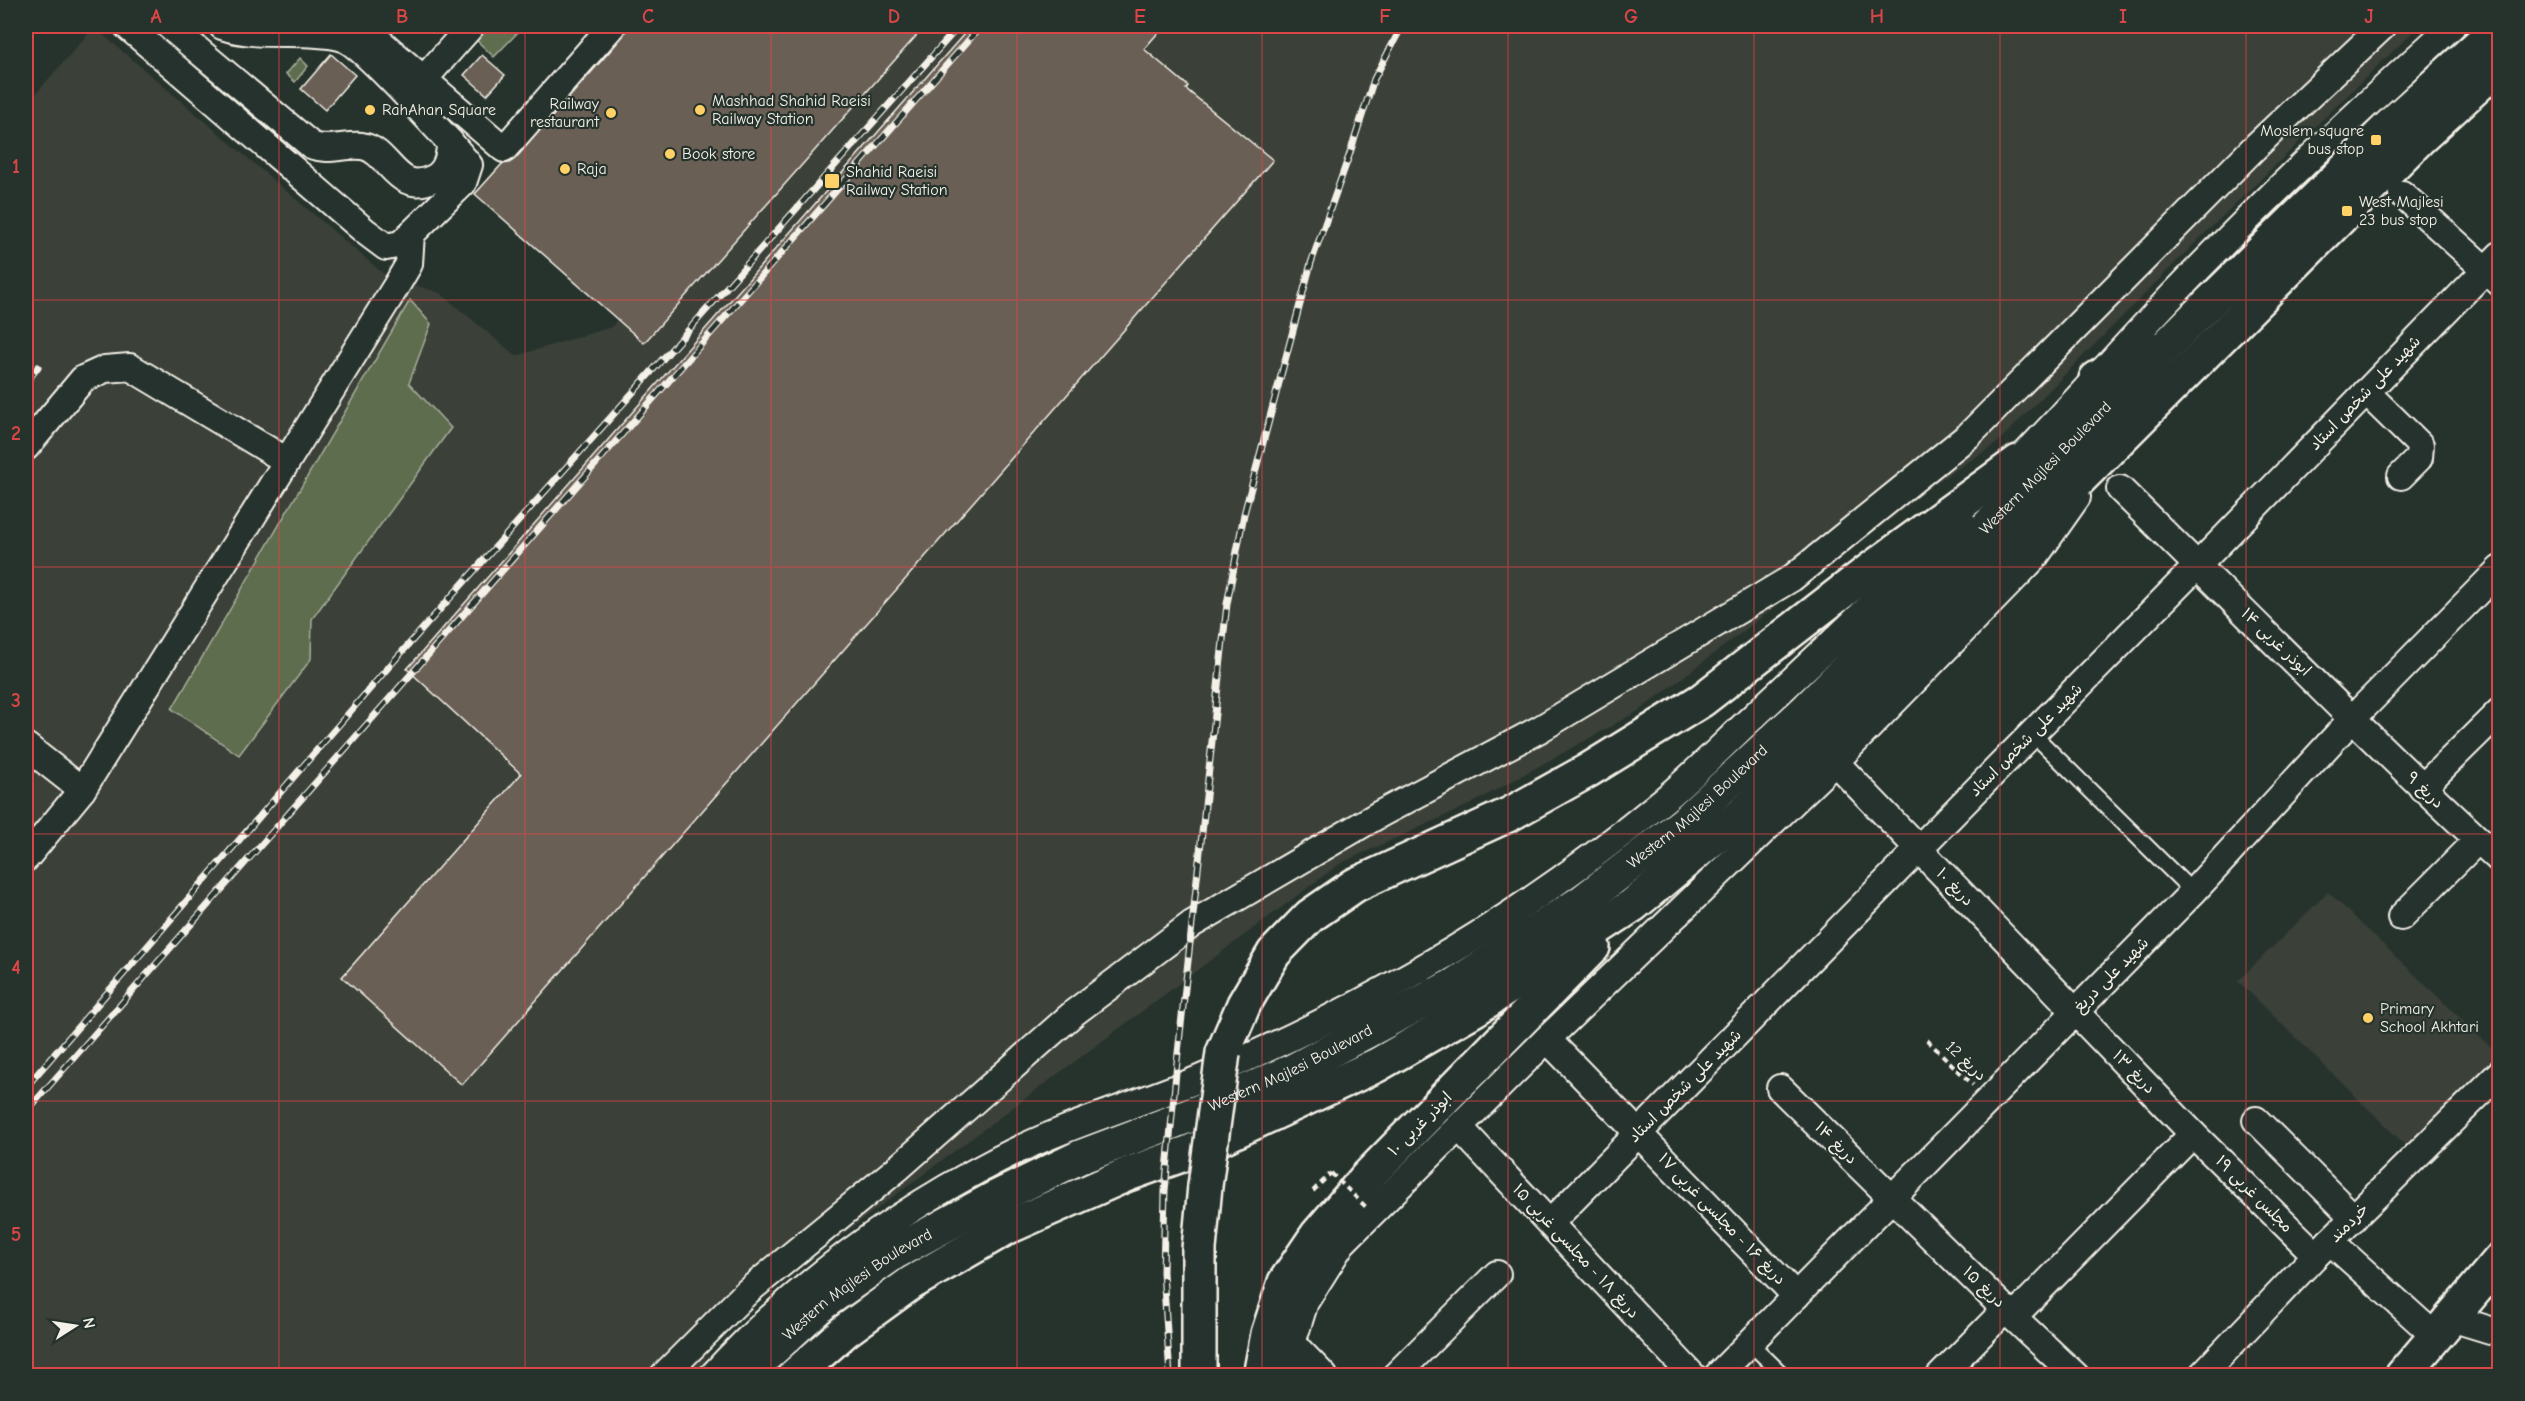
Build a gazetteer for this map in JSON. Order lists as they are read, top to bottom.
{
  "streets": {
    "main road": ["Western Majlesi Boulevard", "ابوذر غربی ۱۰"],
    "street": [
      "شهید علی شخص استاد",
      "ابوذر غربی ۱۴",
      "دریغ ۹",
      "دریغ ۱۰",
      "شهید علی دریغ",
      "دریغ ۱۳",
      "دریغ ۱۴",
      "مجلس غربی ۱۹",
      "دریغ ۱۶ - مجلسی غربی ۱۷",
      "خردمند",
      "دریغ ۱۸ - مجلسی غربی ۱۵",
      "دریغ ۱۵"
    ],
    "path": ["دریغ 12"]
  },
  "crossings": [
    ["شهید علی شخص استاد", "ابوذر غربی ۱۴"],
    ["شهید علی شخص استاد", "دریغ ۱۰"],
    ["شهید علی شخص استاد", "دریغ ۱۶ - مجلسی غربی ۱۷"],
    ["شهید علی شخص استاد", "دریغ ۱۸ - مجلسی غربی ۱۵"],
    ["Western Majlesi Boulevard", "ابوذر غربی ۱۰"],
    ["ابوذر غربی ۱۴", "دریغ ۹"],
    ["ابوذر غربی ۱۴", "شهید علی دریغ"],
    ["دریغ ۹", "شهید علی دریغ"],
    ["دریغ ۱۰", "شهید علی دریغ"],
    ["دریغ ۱۰", "دریغ ۱۳"],
    ["شهید علی دریغ", "دریغ 12"],
    ["شهید علی دریغ", "دریغ ۱۳"],
    ["شهید علی دریغ", "دریغ ۱۴"],
    ["شهید علی دریغ", "دریغ ۱۶ - مجلسی غربی ۱۷"],
    ["شهید علی دریغ", "دریغ ۱۵"],
    ["دریغ ۱۳", "مجلس غربی ۱۹"],
    ["دریغ ۱۴", "دریغ ۱۵"],
    ["مجلس غربی ۱۹", "خردمند"]
  ],
  "places": {
    "other": [
      "RahAhan Square",
      "Mashhad Shahid Raeisi Railway Station",
      "Railway restaurant",
      "Book store",
      "Raja",
      "Primary School Akhtari"
    ],
    "transit": ["Moslem square bus stop", "Shahid Raeisi Railway Station", "West Majlesi 23 bus stop"]
  },
  "north": "right",
  "grid": {
    "columns": [
      "A",
      "B",
      "C",
      "D",
      "E",
      "F",
      "G",
      "H",
      "I",
      "J"
    ],
    "rows": [
      "1",
      "2",
      "3",
      "4",
      "5"
    ]
  }
}
